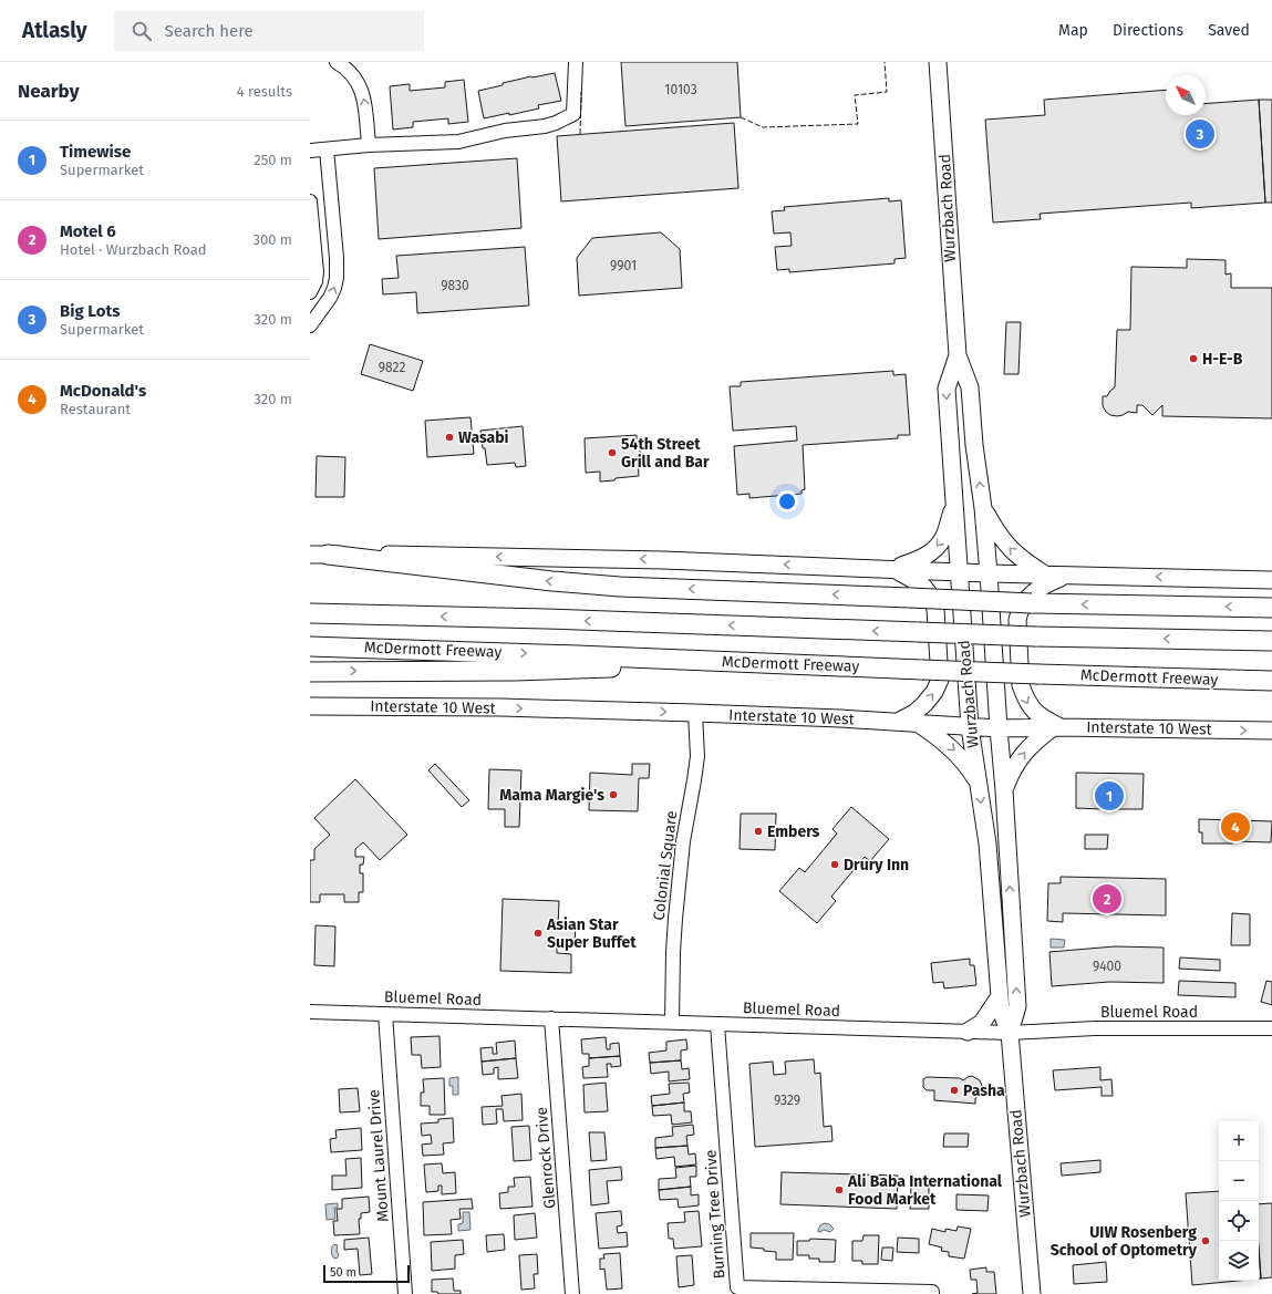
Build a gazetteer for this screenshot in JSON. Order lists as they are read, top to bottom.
{
  "streets": {
    "highway": ["McDermott Freeway"],
    "main road": ["Wurzbach Road", "Interstate 10 West"],
    "street": [
      "Colonial Square",
      "Bluemel Road",
      "Mount Laurel Drive",
      "Glenrock Drive",
      "Burning Tree Drive"
    ]
  },
  "crossings": [
    ["Wurzbach Road", "Interstate 10 West"],
    ["Wurzbach Road", "Bluemel Road"],
    ["Interstate 10 West", "Colonial Square"],
    ["Colonial Square", "Bluemel Road"],
    ["Bluemel Road", "Mount Laurel Drive"],
    ["Bluemel Road", "Glenrock Drive"],
    ["Bluemel Road", "Burning Tree Drive"]
  ],
  "one_way": ["Interstate 10 West"],
  "places": [
    "H-E-B",
    "Wasabi",
    "54th Street Grill and Bar",
    "Mama Margie's",
    "Embers",
    "Drury Inn",
    "Asian Star Super Buffet",
    "Pasha",
    "Ali Baba International Food Market",
    "UIW Rosenberg School of Optometry"
  ],
  "house_numbers": [
    "10103",
    "9901",
    "9830",
    "9822",
    "9400",
    "9329"
  ],
  "scale_bar": "50 m",
  "north": "top left",
  "page": {
    "header": "Atlasly",
    "search": "Search here",
    "nav": ["Map", "Directions", "Saved"],
    "heading": ["Nearby", "4 results"],
    "pins": [
      "3",
      "1",
      "4",
      "2"
    ],
    "list": [
      {
        "mark": "1",
        "name": "Timewise",
        "note": "Supermarket",
        "value": "250 m"
      },
      {
        "mark": "2",
        "name": "Motel 6",
        "note": "Hotel · Wurzbach Road",
        "value": "300 m"
      },
      {
        "mark": "3",
        "name": "Big Lots",
        "note": "Supermarket",
        "value": "320 m"
      },
      {
        "mark": "4",
        "name": "McDonald's",
        "note": "Restaurant",
        "value": "320 m"
      }
    ],
    "map_buttons": ["+", "−"],
    "scale": "50 m"
  }
}
